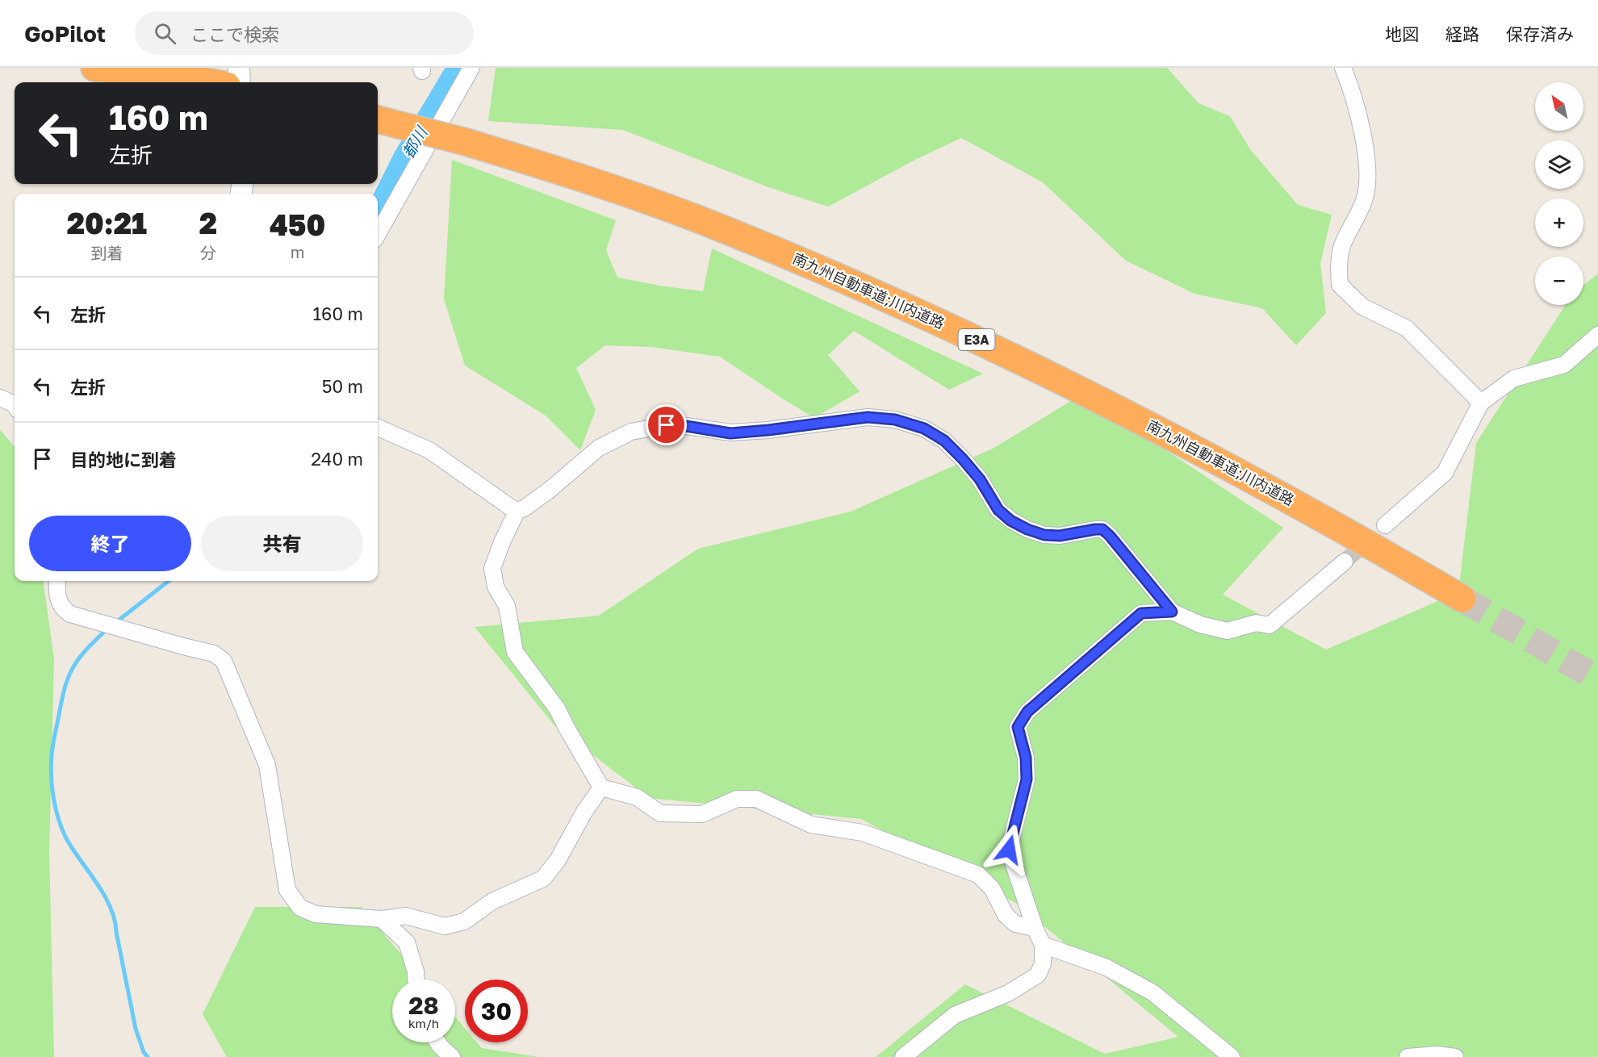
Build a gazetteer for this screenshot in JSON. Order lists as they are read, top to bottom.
{
  "streets": {
    "highway": ["南九州自動車道;川内道路", "E3A"]
  },
  "water": ["都川"],
  "north": "top left",
  "page": {
    "header": "GoPilot",
    "search": "ここで検索",
    "nav": ["地図", "経路", "保存済み"],
    "map_buttons": ["+", "−"],
    "turn": ["160 m", "左折"],
    "eta": [
      "20:21",
      "到着",
      "2",
      "分",
      "450",
      "m"
    ],
    "list": [
      {
        "name": "左折",
        "value": "160 m"
      },
      {
        "name": "左折",
        "value": "50 m"
      },
      {
        "name": "目的地に到着",
        "value": "240 m"
      }
    ],
    "buttons": ["終了", "共有"],
    "speed": "28 km/h",
    "limit": "30"
  }
}
